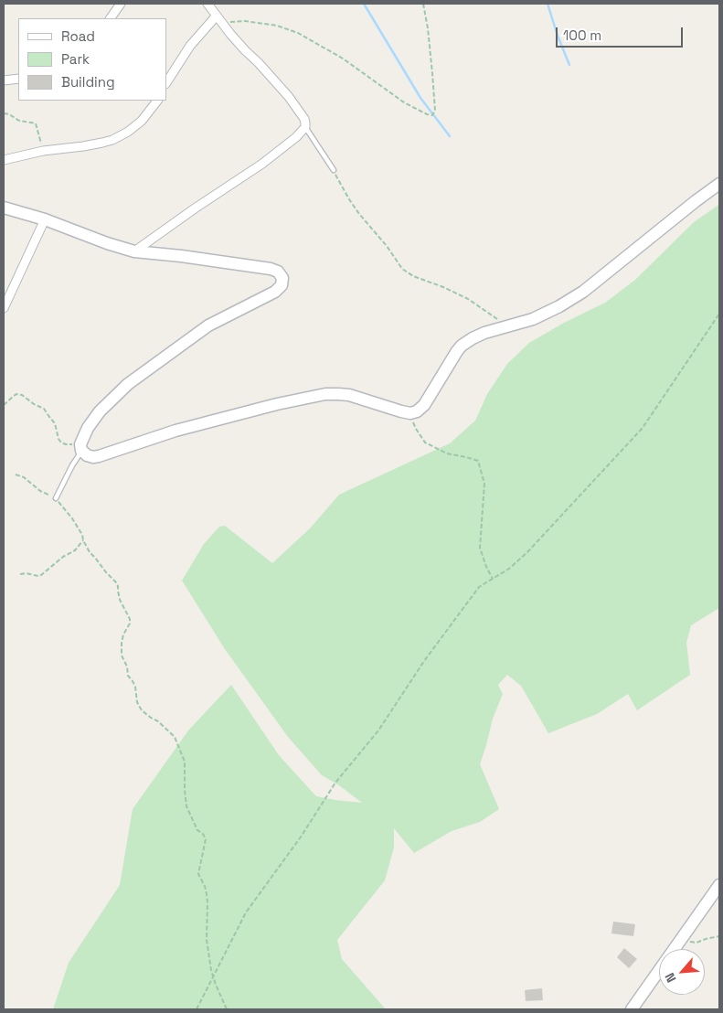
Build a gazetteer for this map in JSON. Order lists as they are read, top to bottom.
{
  "legend": ["Road", "Park", "Building"],
  "scale_bar": "100 m",
  "north": "bottom left"
}
